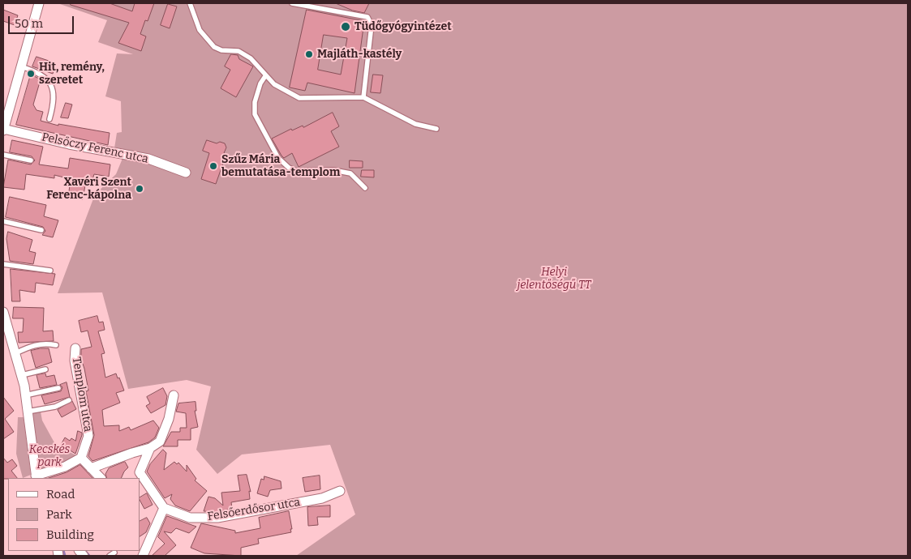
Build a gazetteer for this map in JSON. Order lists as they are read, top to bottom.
{
  "streets": {
    "street": ["Pelsőczy Ferenc utca", "Templom utca", "Felsőerdősor utca"]
  },
  "parks": ["Helyi jelentőségű TT", "Kecskés park"],
  "places": [
    "Tüdőgyógyintézet",
    "Majláth-kastély",
    "Hit, remény, szeretet",
    "Szűz Mária bemutatása-templom",
    "Xavéri Szent Ferenc-kápolna"
  ],
  "legend": ["Road", "Park", "Building"],
  "scale_bar": "50 m"
}
